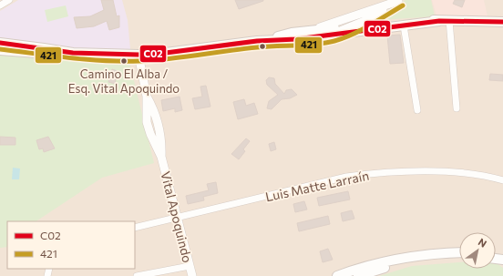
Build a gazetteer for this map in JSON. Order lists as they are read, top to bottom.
{
  "streets": {
    "street": ["Luis Matte Larraín", "Vital Apoquindo"]
  },
  "crossings": [
    ["Luis Matte Larraín", "Vital Apoquindo"]
  ],
  "places": ["Camino El Alba / Esq. Vital Apoquindo"],
  "lines": ["transit line 421", "transit line C02"],
  "legend": ["C02", "421"],
  "north": "top right"
}
